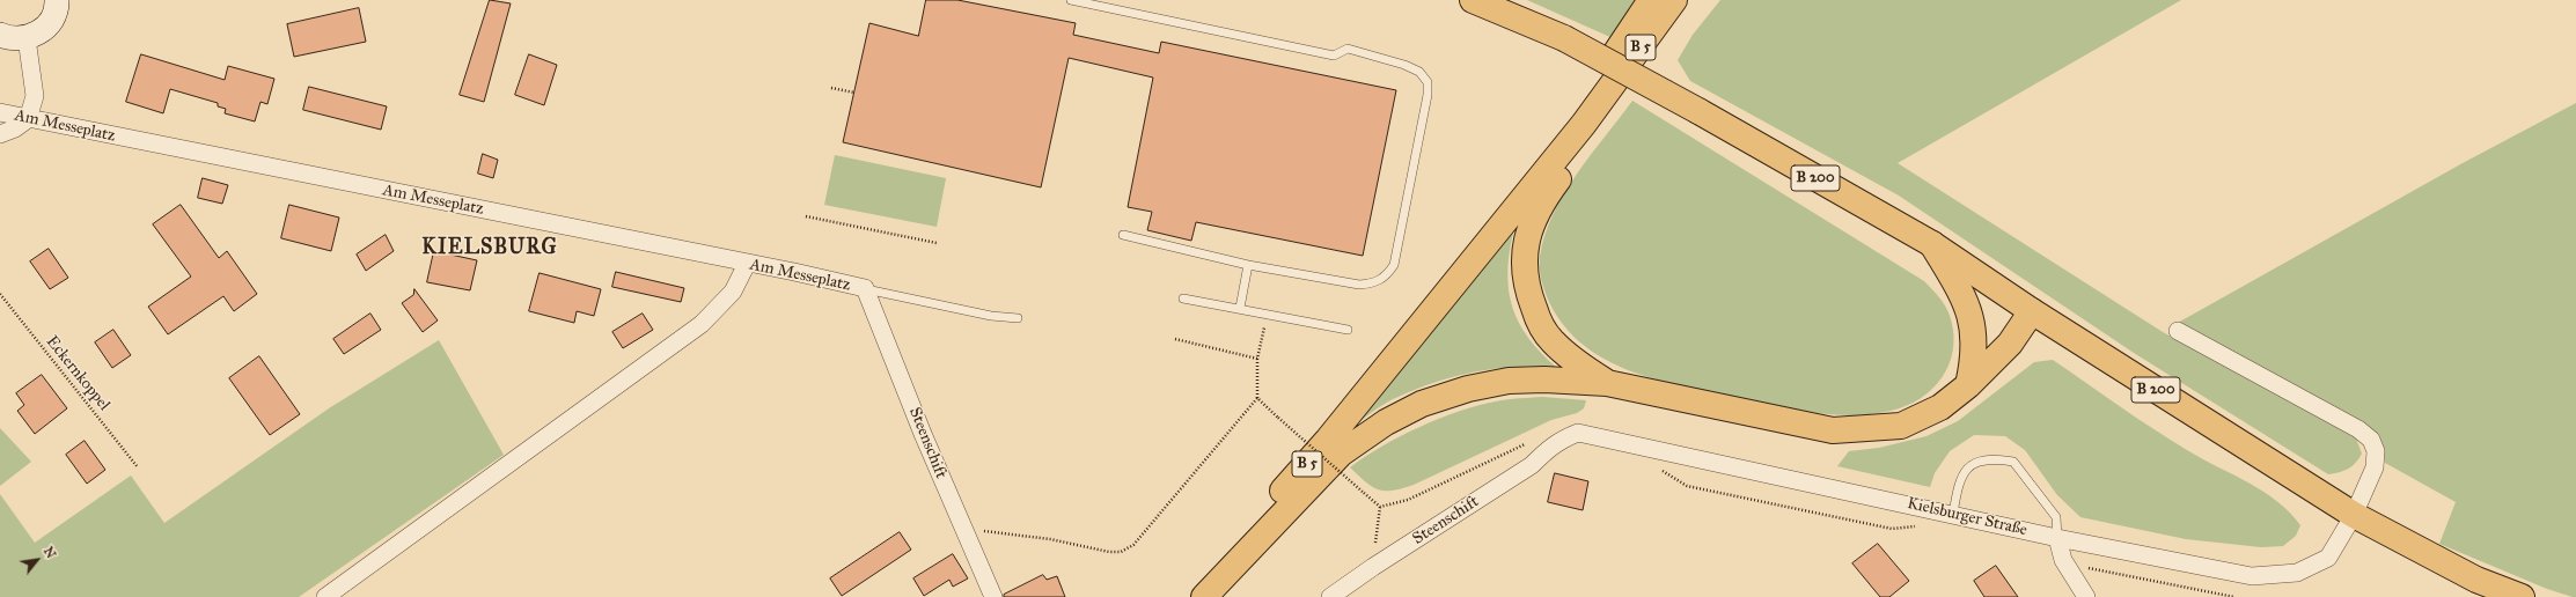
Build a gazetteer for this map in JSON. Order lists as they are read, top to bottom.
{
  "streets": {
    "main road": ["B 5", "B 200"],
    "street": ["Am Messeplatz", "Steenschift", "Kielsburger Straße"],
    "path": ["Eckernkoppel"]
  },
  "crossings": [
    ["Am Messeplatz", "Steenschift"],
    ["B 200", "Kielsburger Straße"],
    ["Steenschift", "Kielsburger Straße"]
  ],
  "districts": ["KIELSBURG"],
  "north": "top right"
}
